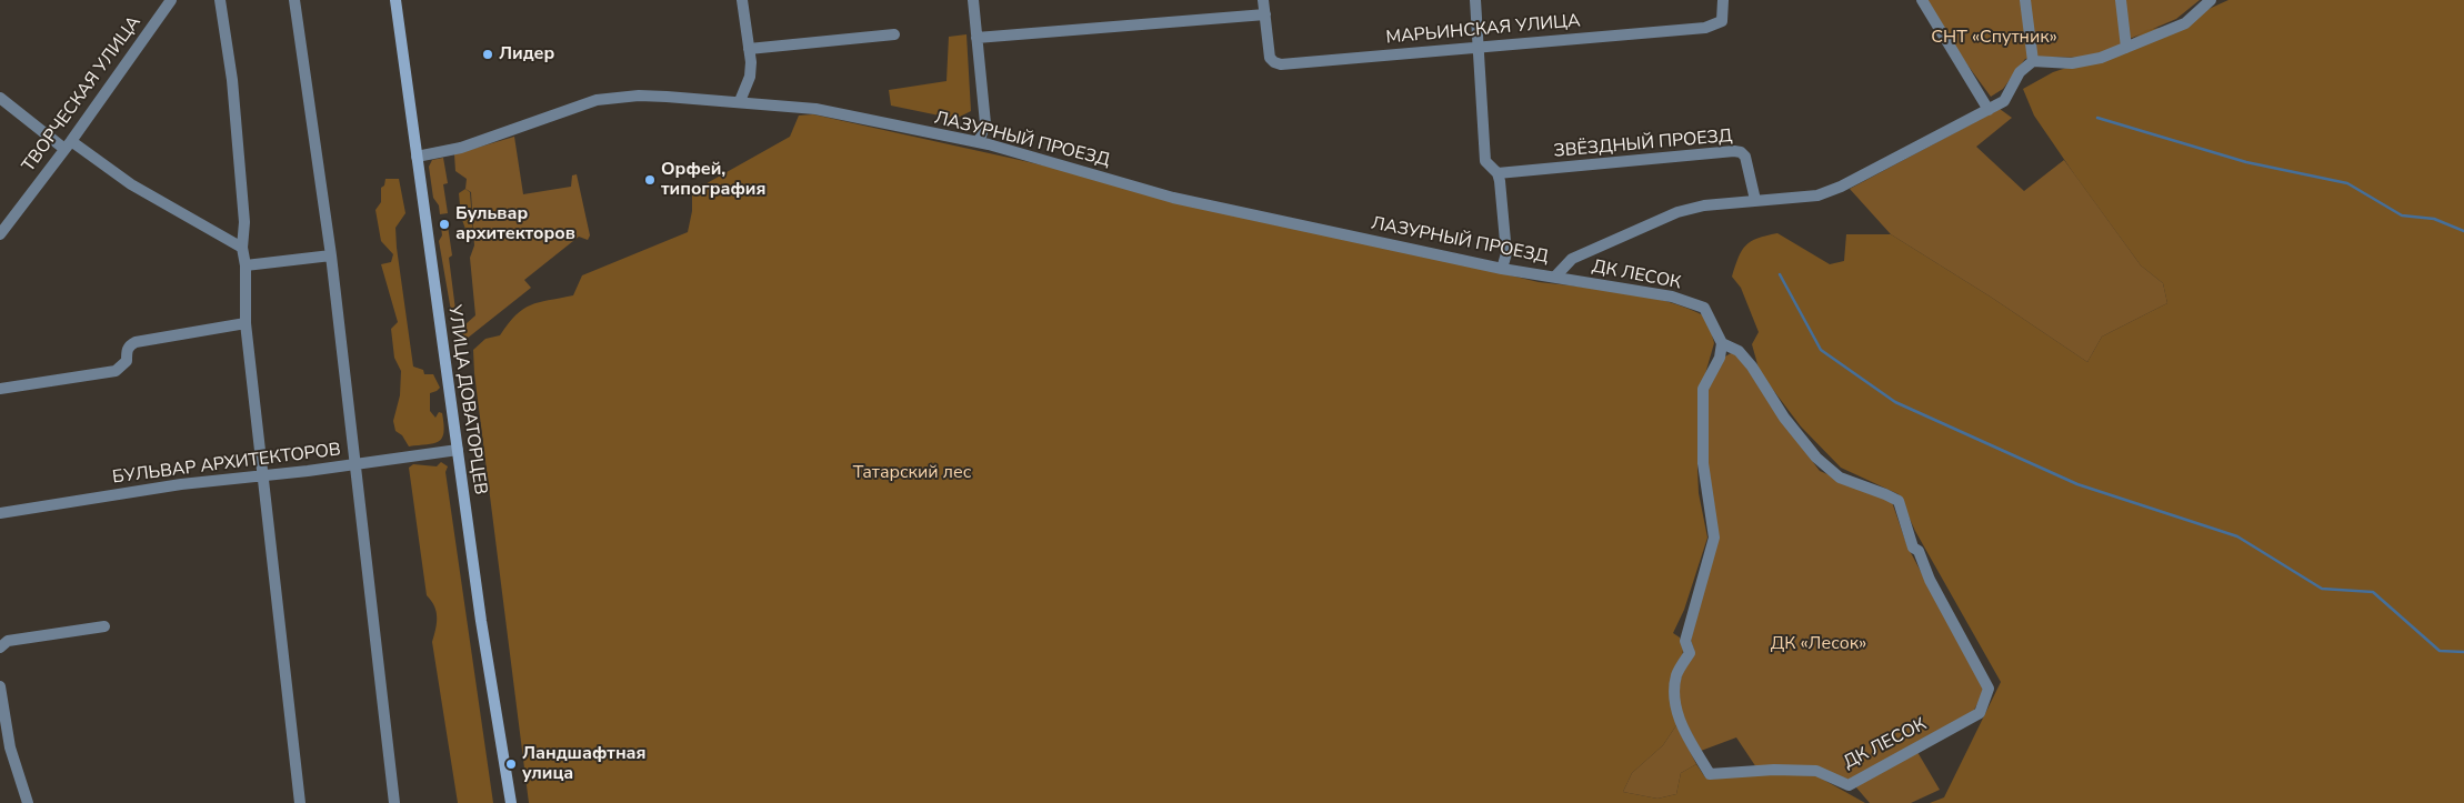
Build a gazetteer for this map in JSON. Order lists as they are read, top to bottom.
{
  "streets": {
    "main road": ["УЛИЦА ДОВАТОРЦЕВ"],
    "street": [
      "МАРЬИНСКАЯ УЛИЦА",
      "ТВОРЧЕСКАЯ УЛИЦА",
      "ЛАЗУРНЫЙ ПРОЕЗД",
      "ЗВЁЗДНЫЙ ПРОЕЗД",
      "ДК ЛЕСОК",
      "БУЛЬВАР АРХИТЕКТОРОВ"
    ]
  },
  "crossings": [
    ["ЛАЗУРНЫЙ ПРОЕЗД", "ДК ЛЕСОК"],
    ["ЛАЗУРНЫЙ ПРОЕЗД", "УЛИЦА ДОВАТОРЦЕВ"],
    ["УЛИЦА ДОВАТОРЦЕВ", "БУЛЬВАР АРХИТЕКТОРОВ"]
  ],
  "parks": ["СНТ «Спутник»", "Татарский лес", "ДК «Лесок»"],
  "places": [
    "Лидер",
    "Орфей, типография",
    "Бульвар архитекторов",
    "Ландшафтная улица"
  ]
}
